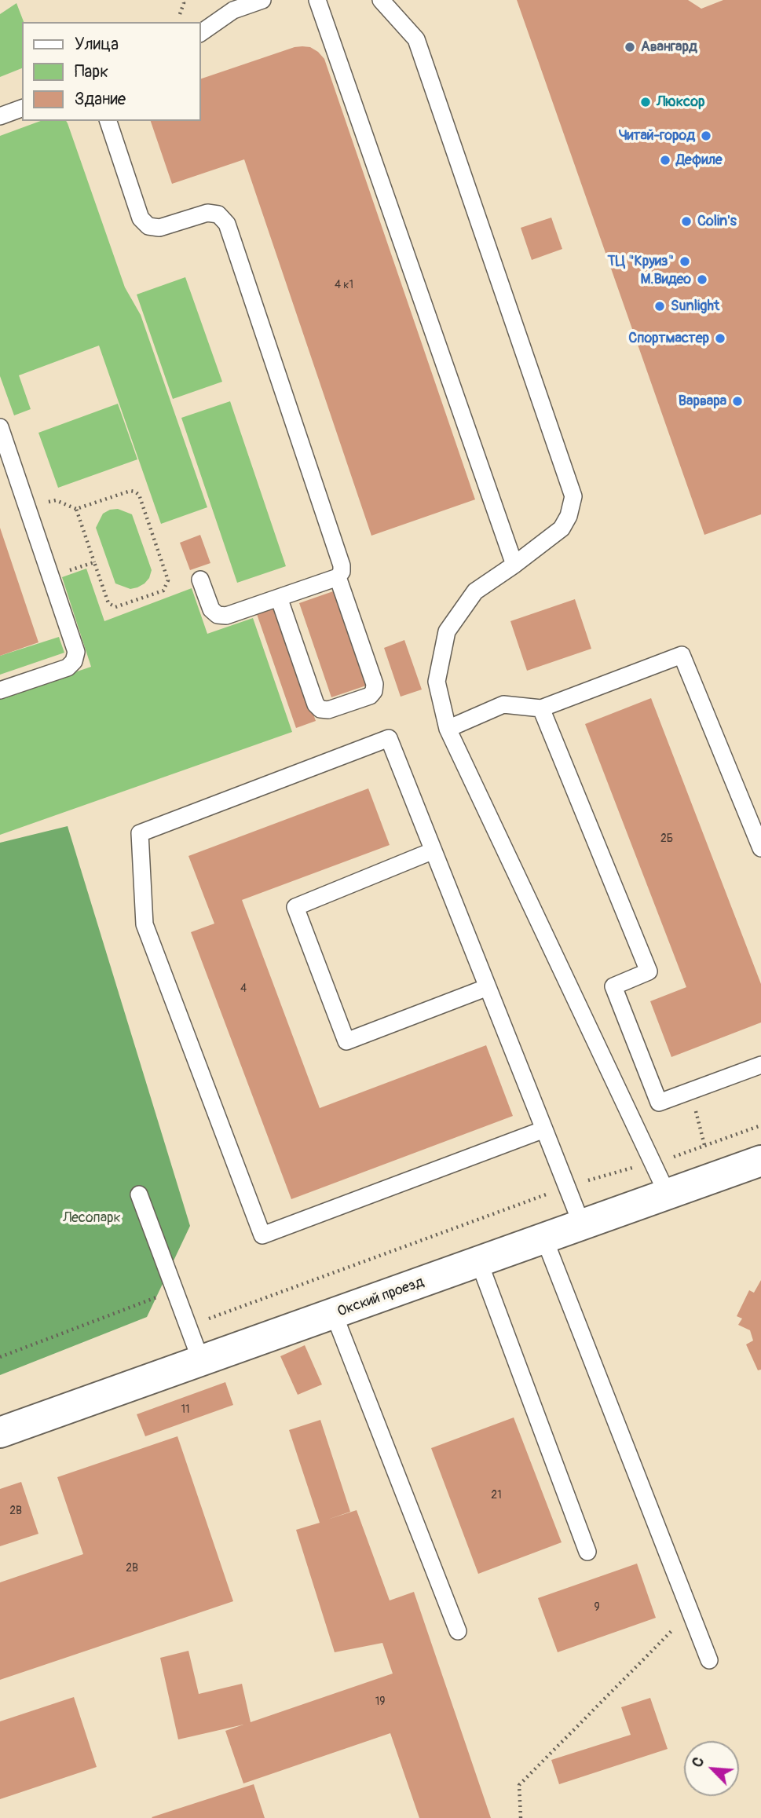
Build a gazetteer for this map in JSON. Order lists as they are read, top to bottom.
{
  "streets": {
    "street": ["Окский проезд"]
  },
  "parks": ["Лесопарк"],
  "places": [
    "Авангард",
    "Люксор",
    "Читай-город",
    "Дефиле",
    "Colin's",
    "ТЦ \"Круиз\"",
    "М.Видео",
    "Sunlight",
    "Спортмастер",
    "Варвара"
  ],
  "house_numbers": [
    "4 к1",
    "2Б",
    "4",
    "11",
    "21",
    "2В",
    "2В",
    "9",
    "19"
  ],
  "legend": ["Улица", "Парк", "Здание"],
  "north": "top left"
}
